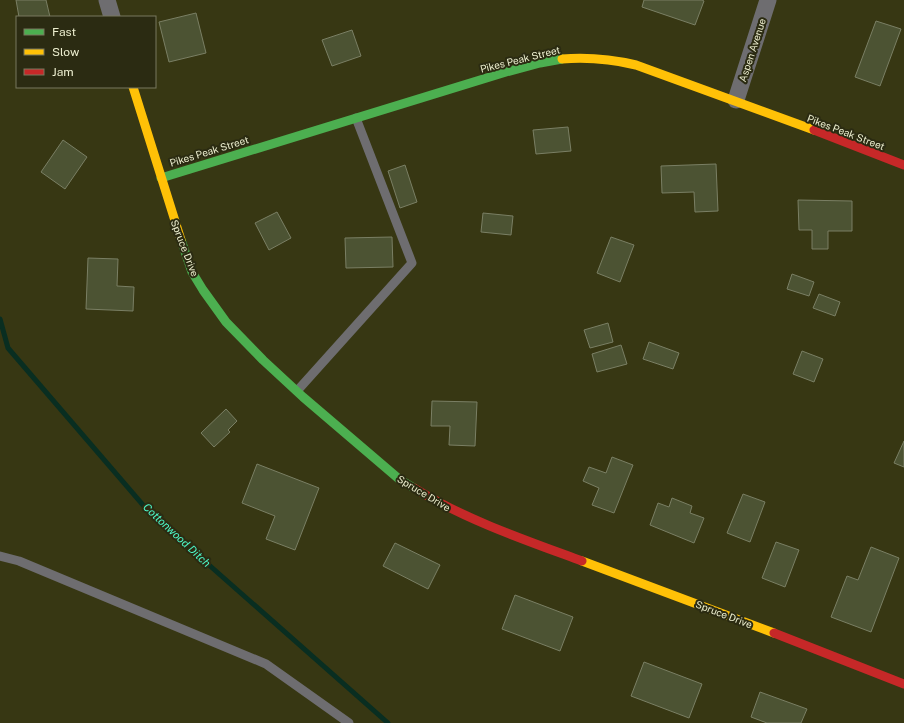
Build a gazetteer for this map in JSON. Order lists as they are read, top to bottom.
{
  "streets": {
    "street": ["Aspen Avenue", "Pikes Peak Street", "Spruce Drive"]
  },
  "crossings": [
    ["Aspen Avenue", "Pikes Peak Street"],
    ["Pikes Peak Street", "Spruce Drive"]
  ],
  "water": ["Cottonwood Ditch"],
  "legend": ["Fast", "Slow", "Jam"]
}
